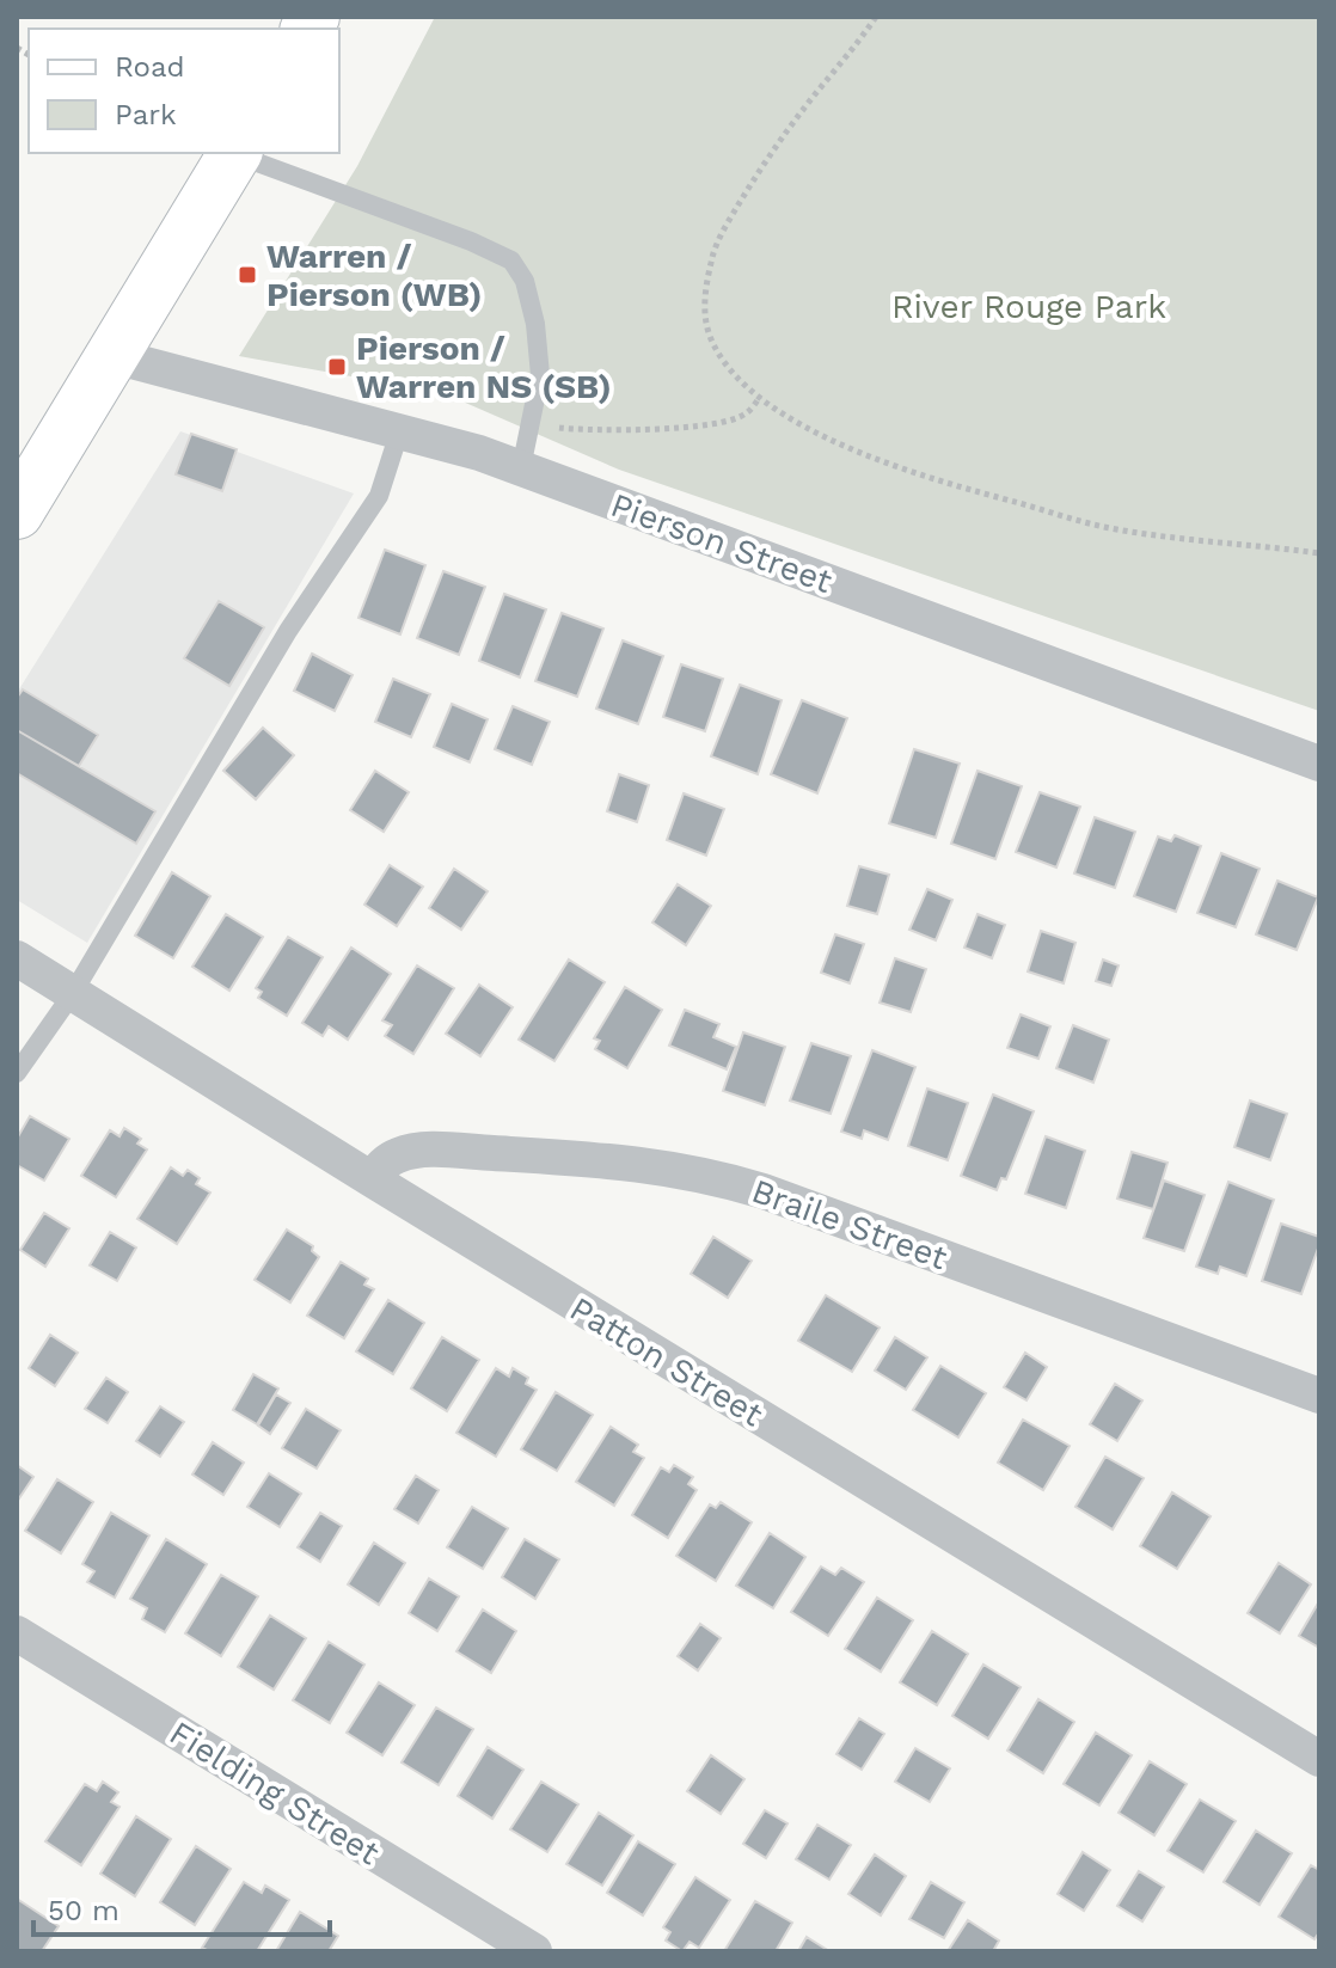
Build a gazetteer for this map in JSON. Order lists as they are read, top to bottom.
{
  "streets": {
    "street": [
      "Pierson Street",
      "Braile Street",
      "Patton Street",
      "Fielding Street"
    ]
  },
  "crossings": [
    ["Braile Street", "Patton Street"]
  ],
  "parks": ["River Rouge Park"],
  "places": {
    "transit": ["Warren / Pierson (WB)", "Pierson / Warren NS (SB)"]
  },
  "legend": ["Road", "Park"],
  "scale_bar": "50 m"
}
